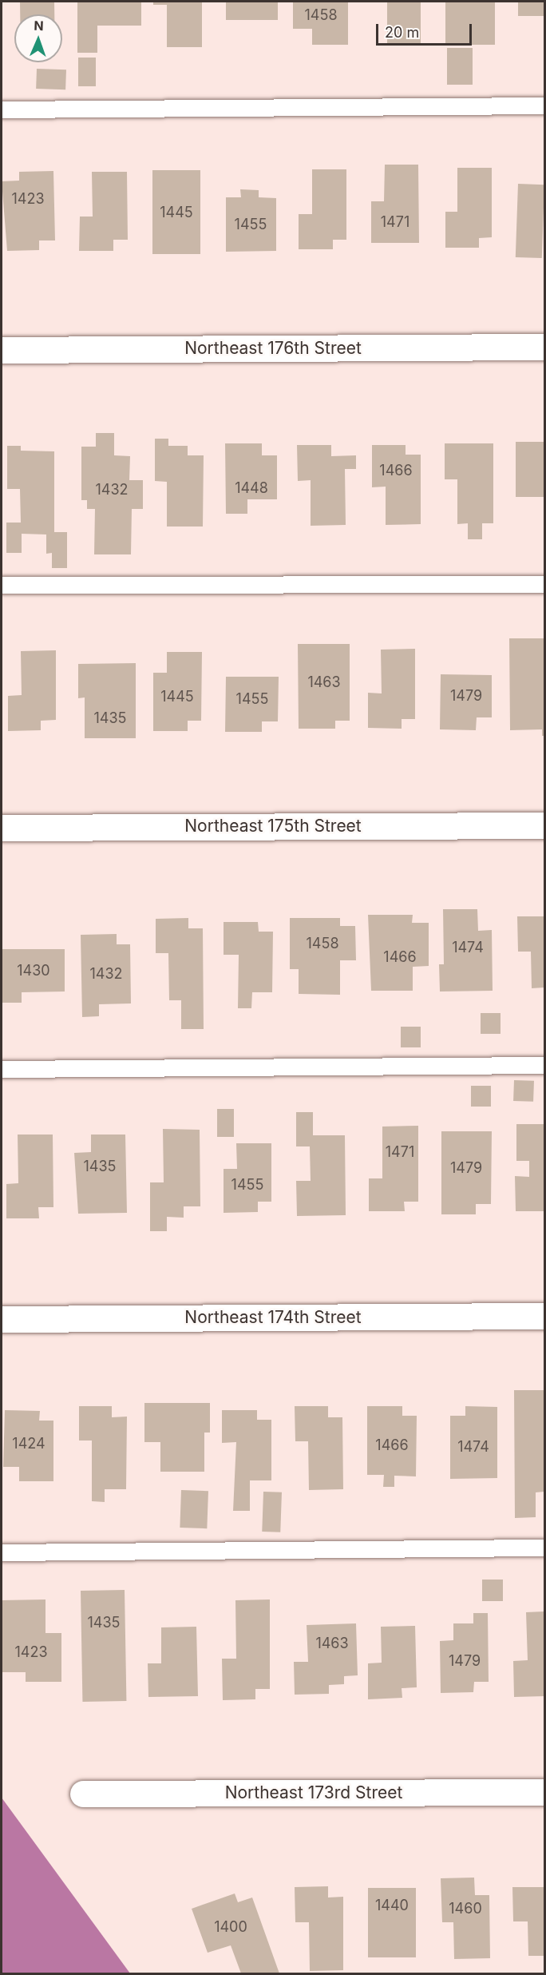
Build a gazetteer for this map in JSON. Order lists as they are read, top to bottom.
{
  "streets": {
    "street": [
      "Northeast 176th Street",
      "Northeast 175th Street",
      "Northeast 174th Street",
      "Northeast 173rd Street"
    ]
  },
  "house_numbers": [
    "1458",
    "1423",
    "1445",
    "1471",
    "1455",
    "1466",
    "1448",
    "1432",
    "1463",
    "1479",
    "1445",
    "1455",
    "1435",
    "1458",
    "1474",
    "1466",
    "1430",
    "1432",
    "1471",
    "1435",
    "1479",
    "1455",
    "1424",
    "1466",
    "1474",
    "1435",
    "1463",
    "1423",
    "1479",
    "1440",
    "1460",
    "1400"
  ],
  "scale_bar": "20 m",
  "north": "top"
}
